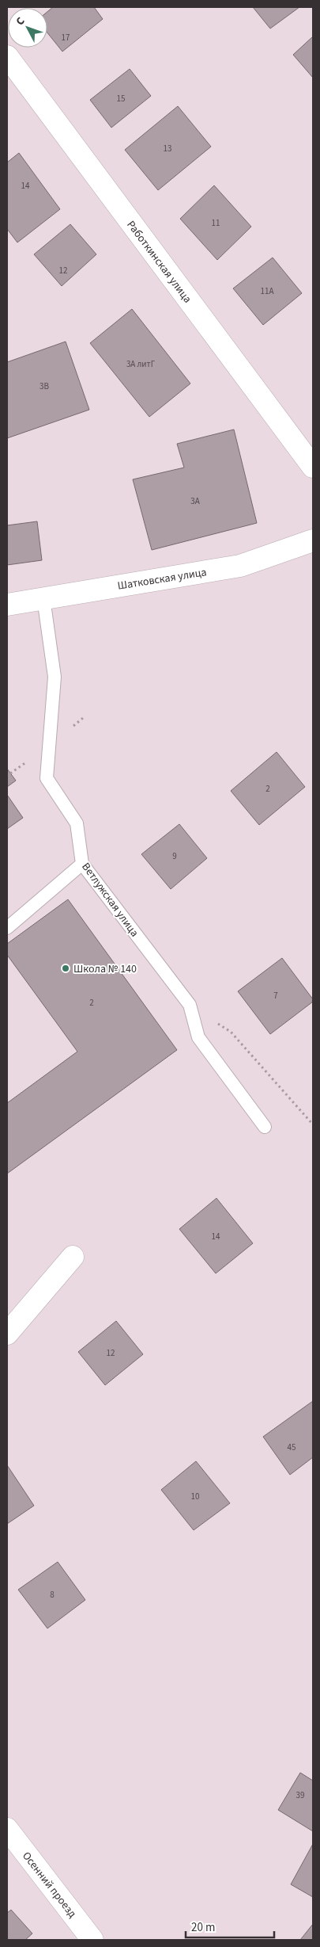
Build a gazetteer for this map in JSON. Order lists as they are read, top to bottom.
{
  "streets": {
    "street": ["Работкинская улица", "Шатковская улица", "Осенний проезд"],
    "lane": ["Ветлужская улица"]
  },
  "crossings": [
    ["Шатковская улица", "Ветлужская улица"]
  ],
  "places": ["Школа № 140"],
  "house_numbers": [
    "17",
    "15",
    "13",
    "14",
    "11",
    "12",
    "11А",
    "3А литГ",
    "3В",
    "3А",
    "2",
    "9",
    "7",
    "2",
    "14",
    "12",
    "45",
    "10",
    "8",
    "39"
  ],
  "scale_bar": "20 m",
  "north": "top left"
}
